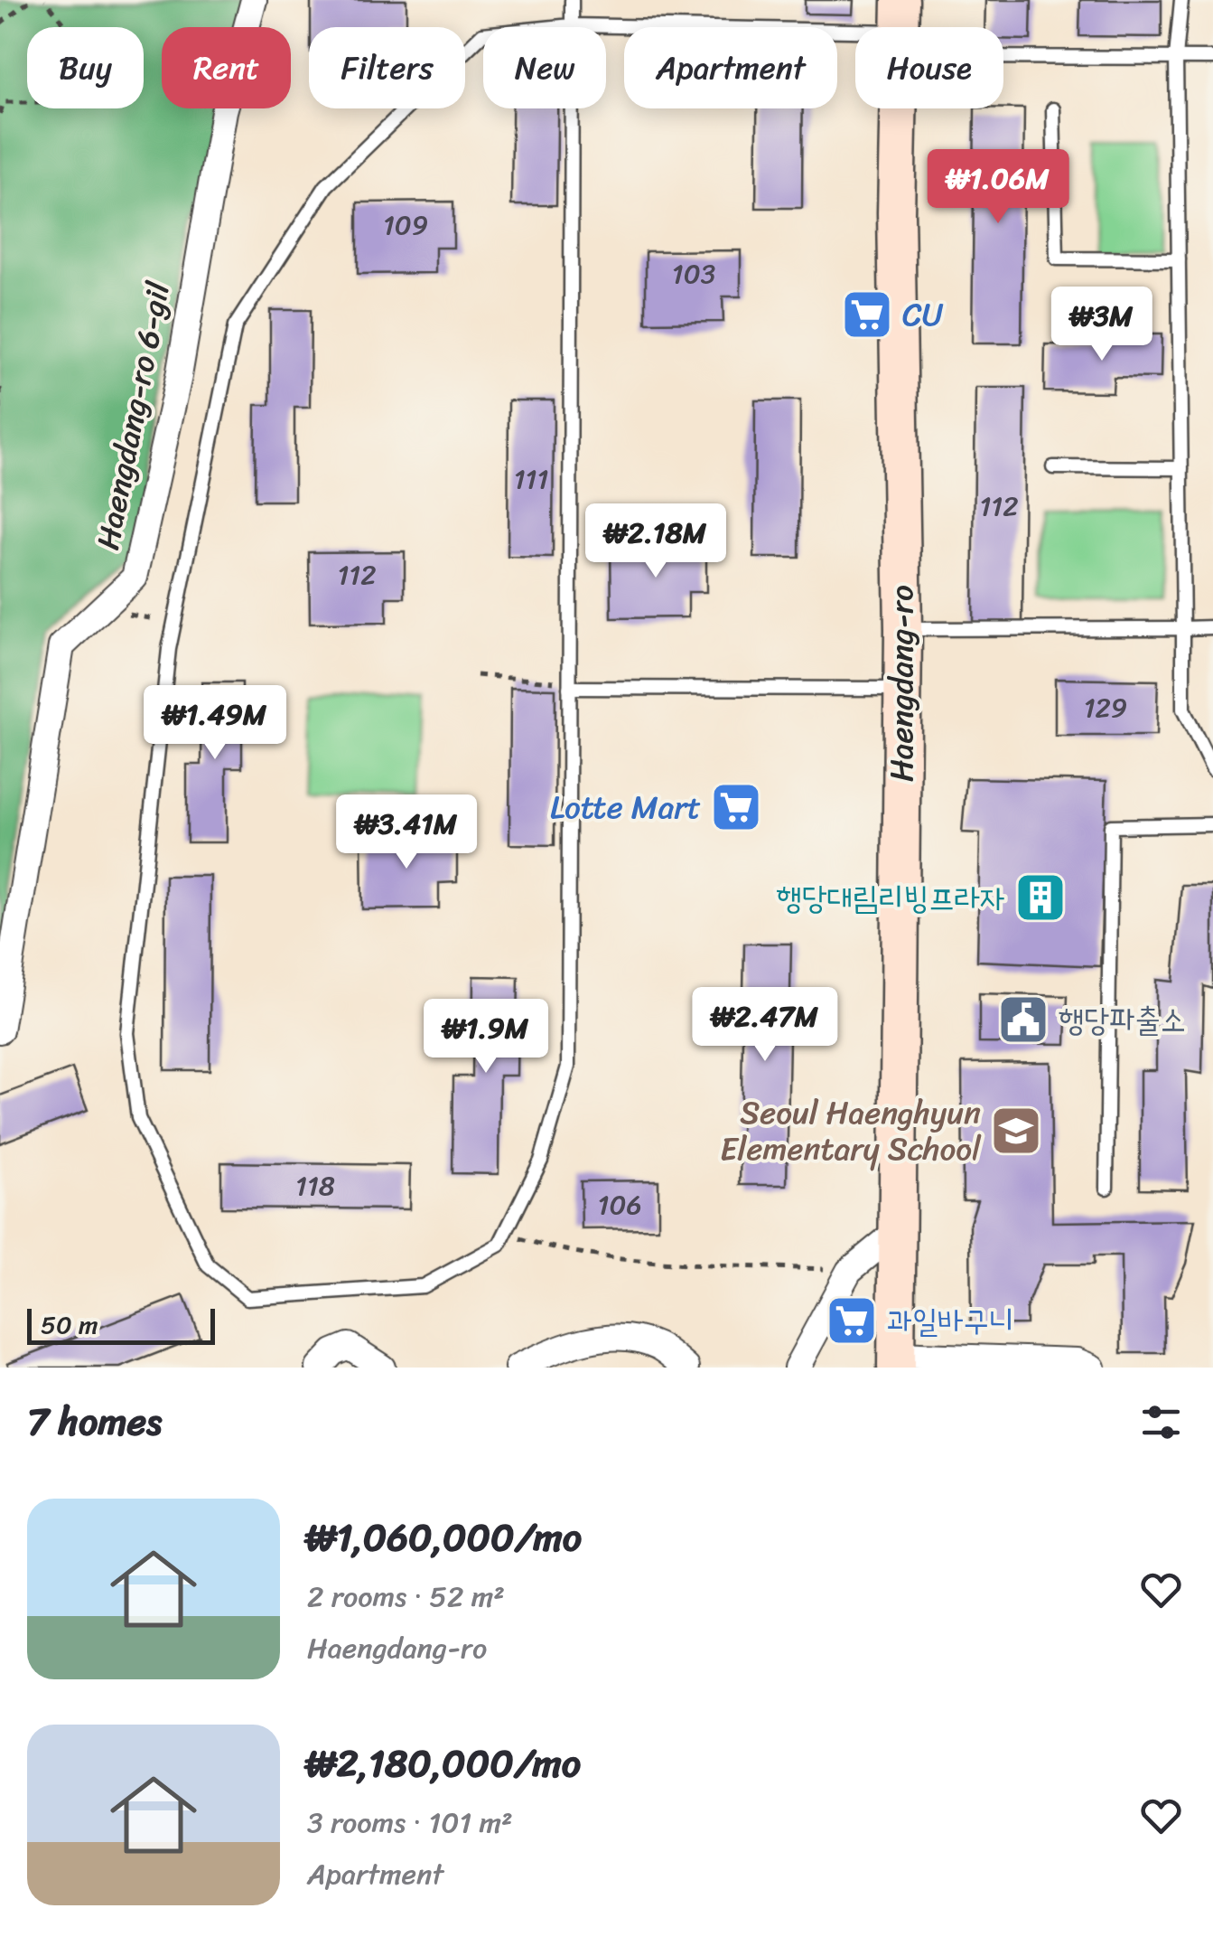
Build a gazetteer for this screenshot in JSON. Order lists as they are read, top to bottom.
{
  "streets": {
    "main road": ["Haengdang-ro"],
    "street": ["Haengdang-ro 6-gil"]
  },
  "places": {
    "supermarket": ["CU", "Lotte Mart", "과일바구니"],
    "building": ["행당대림리빙프라자"],
    "public building": ["행당파출소"],
    "school or university": ["Seoul Haenghyun Elementary School"]
  },
  "house_numbers": [
    "109",
    "103",
    "111",
    "112",
    "112",
    "129",
    "118",
    "106"
  ],
  "scale_bar": "50 m",
  "page": {
    "chip": [
      "Buy",
      "Rent",
      "Filters",
      "New",
      "Apartment",
      "House"
    ],
    "price": [
      "₩1.06M",
      "₩3M",
      "₩2.18M",
      "₩1.49M",
      "₩3.41M",
      "₩2.47M",
      "₩1.9M"
    ],
    "scale": "50 m",
    "heading": "7 homes",
    "list": [
      {
        "name": "₩1,060,000/mo",
        "note": "2 rooms · 52 m² · Haengdang-ro"
      },
      {
        "name": "₩2,180,000/mo",
        "note": "3 rooms · 101 m² · Apartment"
      }
    ]
  }
}
